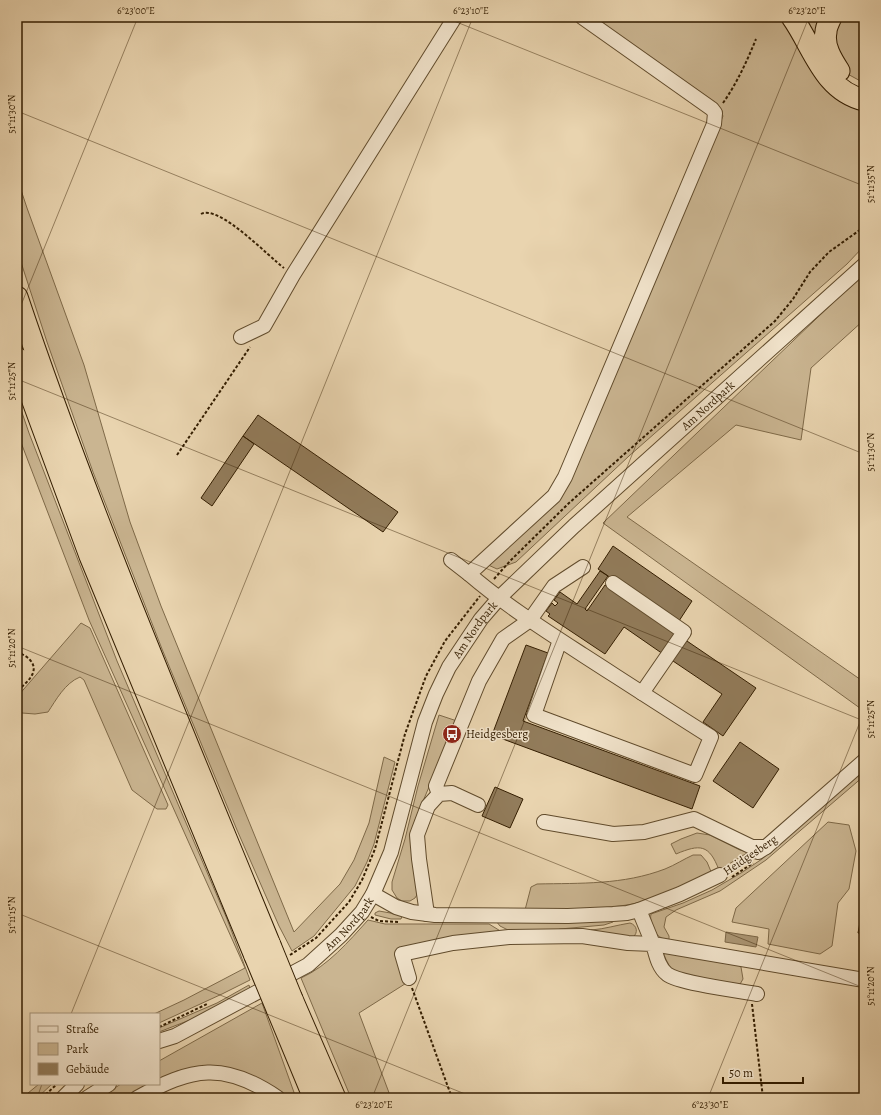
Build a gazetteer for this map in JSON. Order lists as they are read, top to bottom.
{
  "streets": {
    "street": ["Am Nordpark", "Heidgesberg"]
  },
  "crossings": [
    ["Am Nordpark", "Heidgesberg"]
  ],
  "places": {
    "bus stop": ["Heidgesberg"]
  },
  "legend": ["Straße", "Park", "Gebäude"],
  "scale_bar": "50 m",
  "coordinates": [
    "6°23'00\"E",
    "6°23'10\"E",
    "6°23'20\"E",
    "51°11'30\"N",
    "51°11'35\"N",
    "51°11'25\"N",
    "51°11'20\"N",
    "51°11'15\"N",
    "6°23'30\"E"
  ]
}
